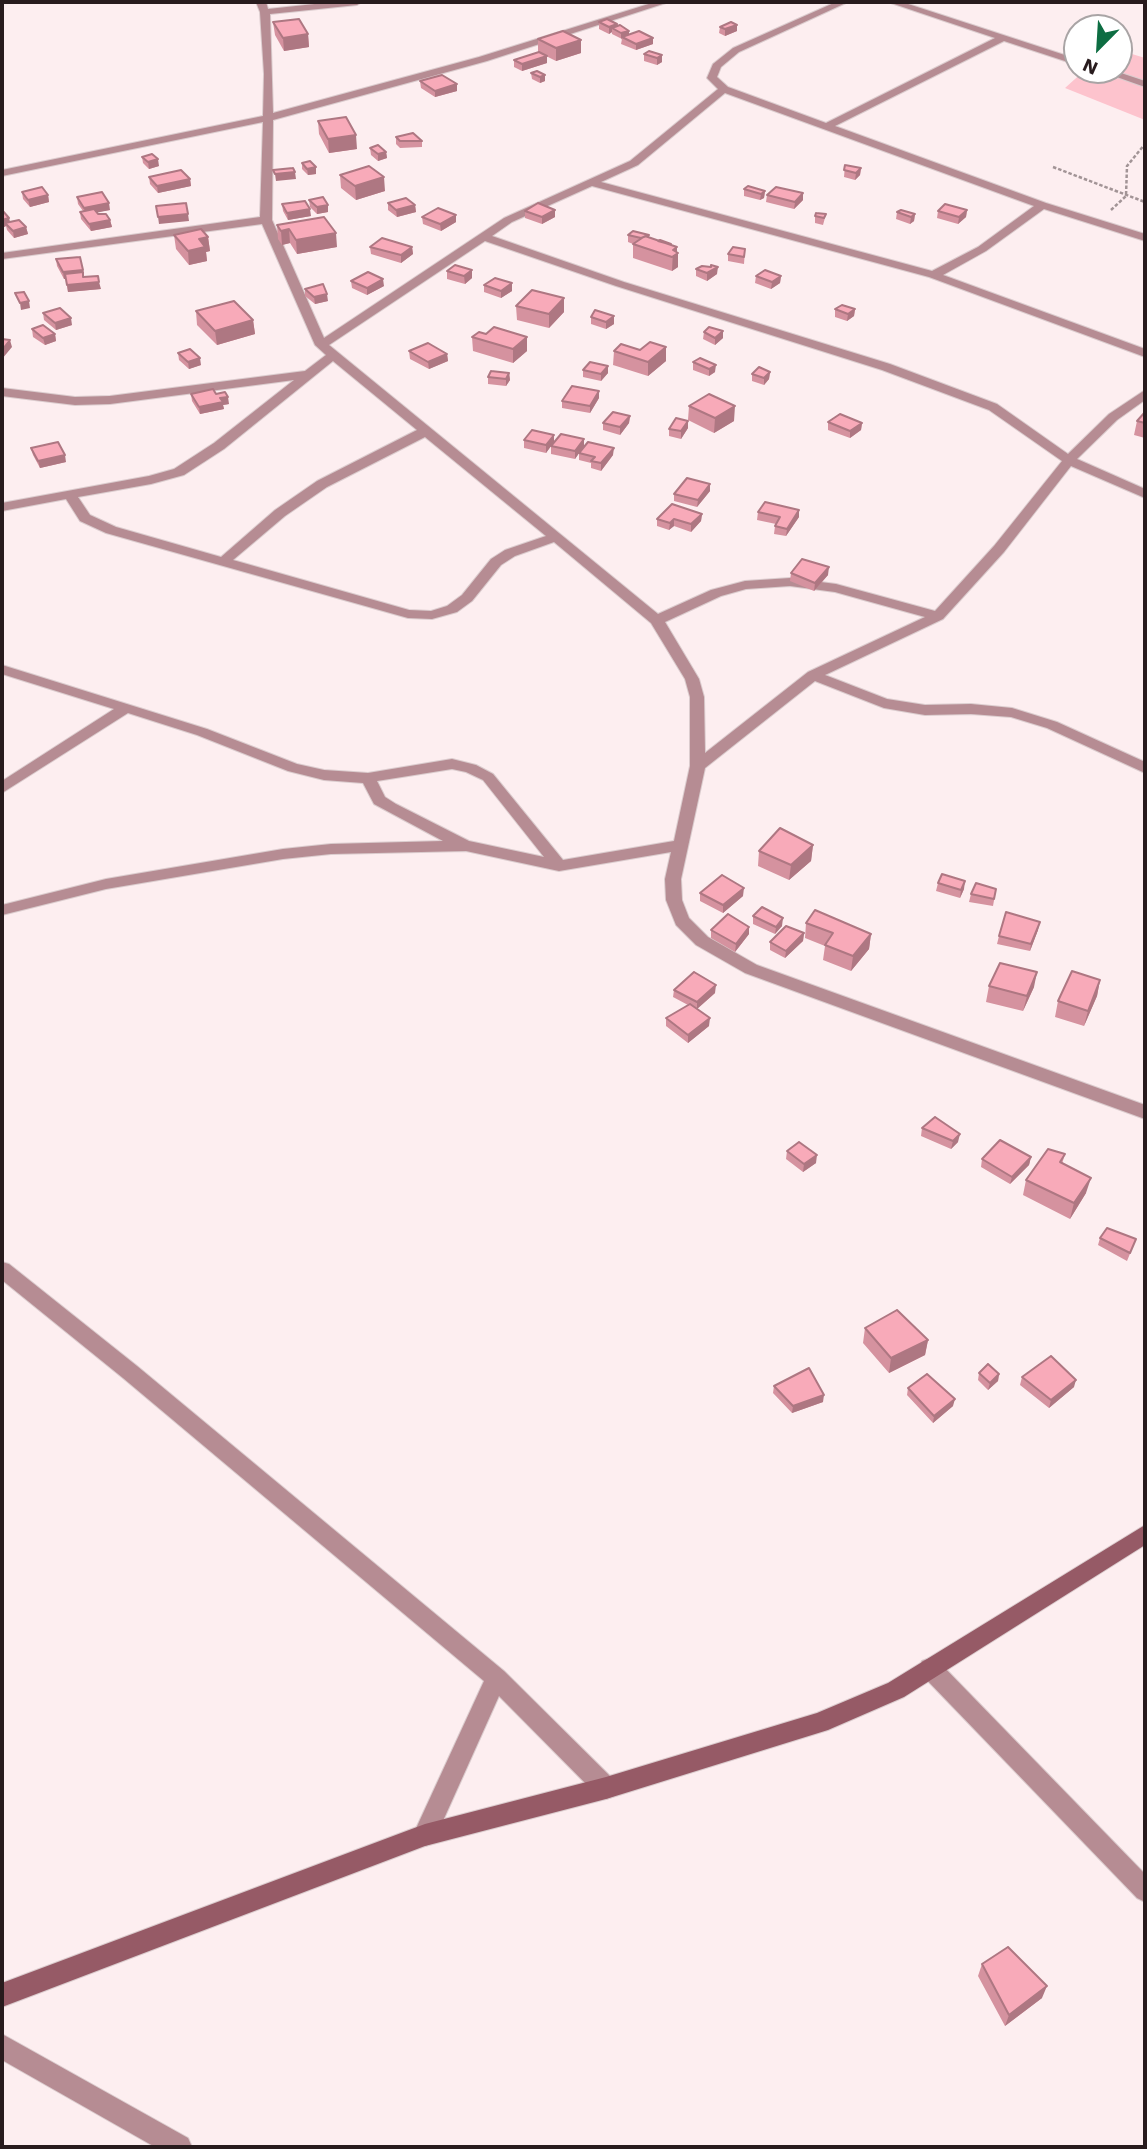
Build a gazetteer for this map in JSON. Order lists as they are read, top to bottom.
{
  "north": "bottom left"
}
